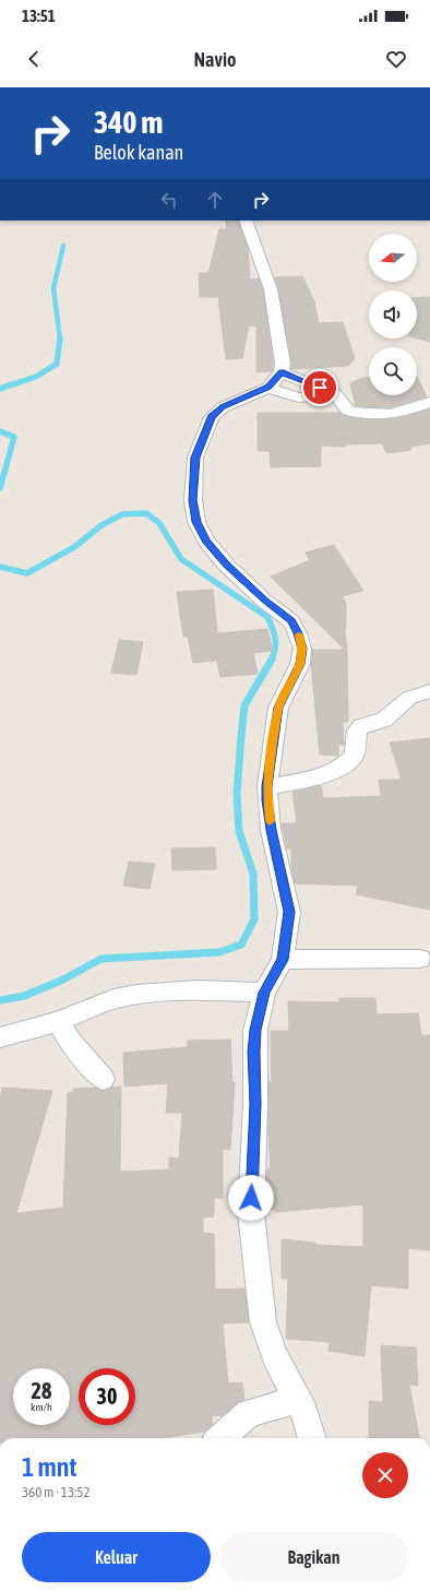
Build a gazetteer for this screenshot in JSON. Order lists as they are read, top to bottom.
{
  "north": "left",
  "page": {
    "status": "13:51",
    "header": "Navio",
    "turn": ["340 m", "Belok kanan"],
    "speed": "28 km/h",
    "limit": "30",
    "heading": ["1 mnt", "360 m · 13:52"],
    "buttons": ["Keluar", "Bagikan"]
  }
}
